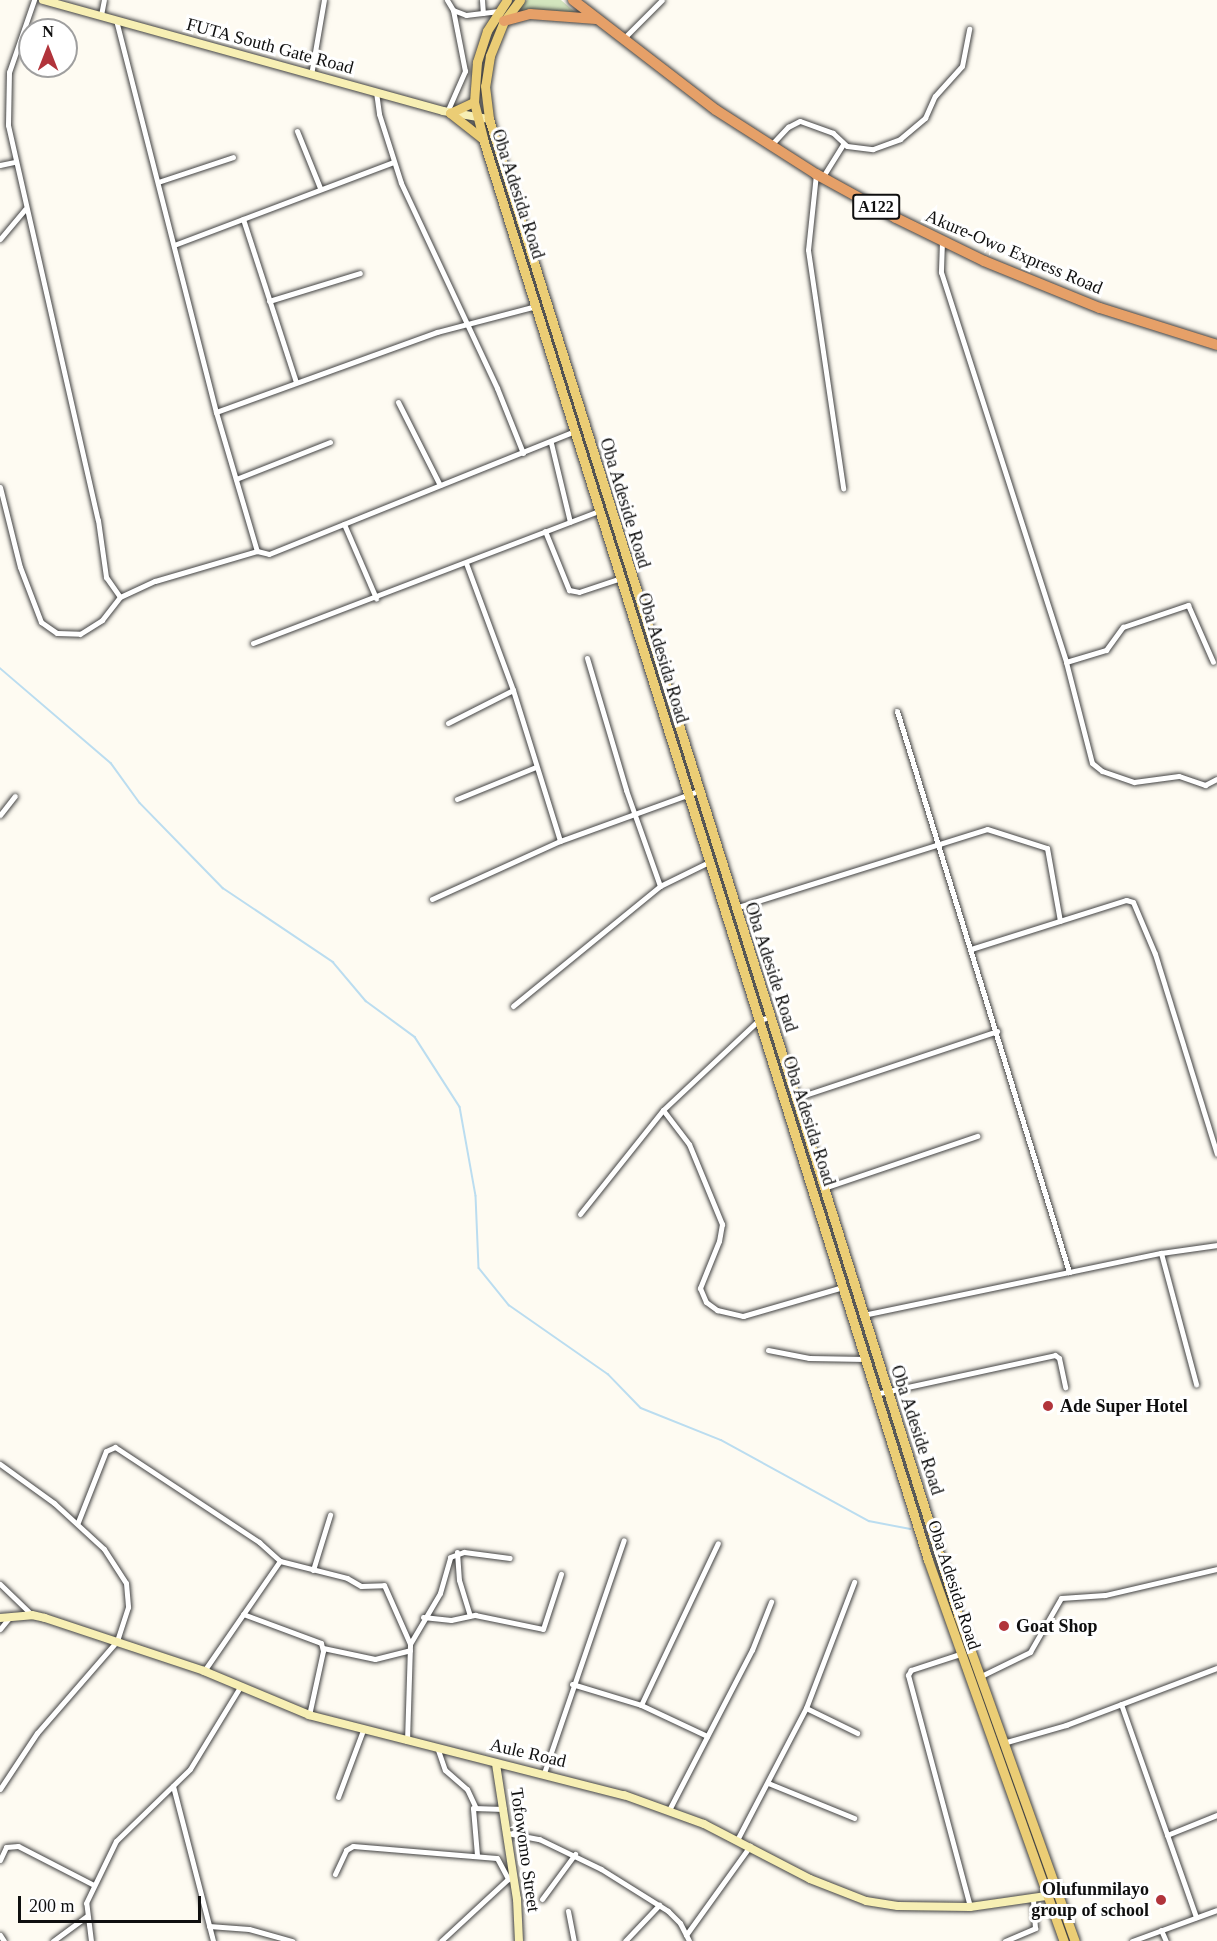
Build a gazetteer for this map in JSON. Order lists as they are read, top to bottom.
{
  "streets": {
    "highway": ["A122", "Akure-Owo Express Road"],
    "main road": ["Oba Adesida Road", "Oba Adeside Road"],
    "street": ["FUTA South Gate Road", "Aule Road", "Tofowomo Street"]
  },
  "crossings": [
    ["FUTA South Gate Road", "Oba Adesida Road"],
    ["FUTA South Gate Road", "Oba Adeside Road"],
    ["Oba Adesida Road", "Oba Adeside Road"],
    ["Oba Adesida Road", "Aule Road"],
    ["Aule Road", "Tofowomo Street"]
  ],
  "places": ["Ade Super Hotel", "Goat Shop", "Olufunmilayo group of school"],
  "scale_bar": "200 m",
  "north": "top"
}
